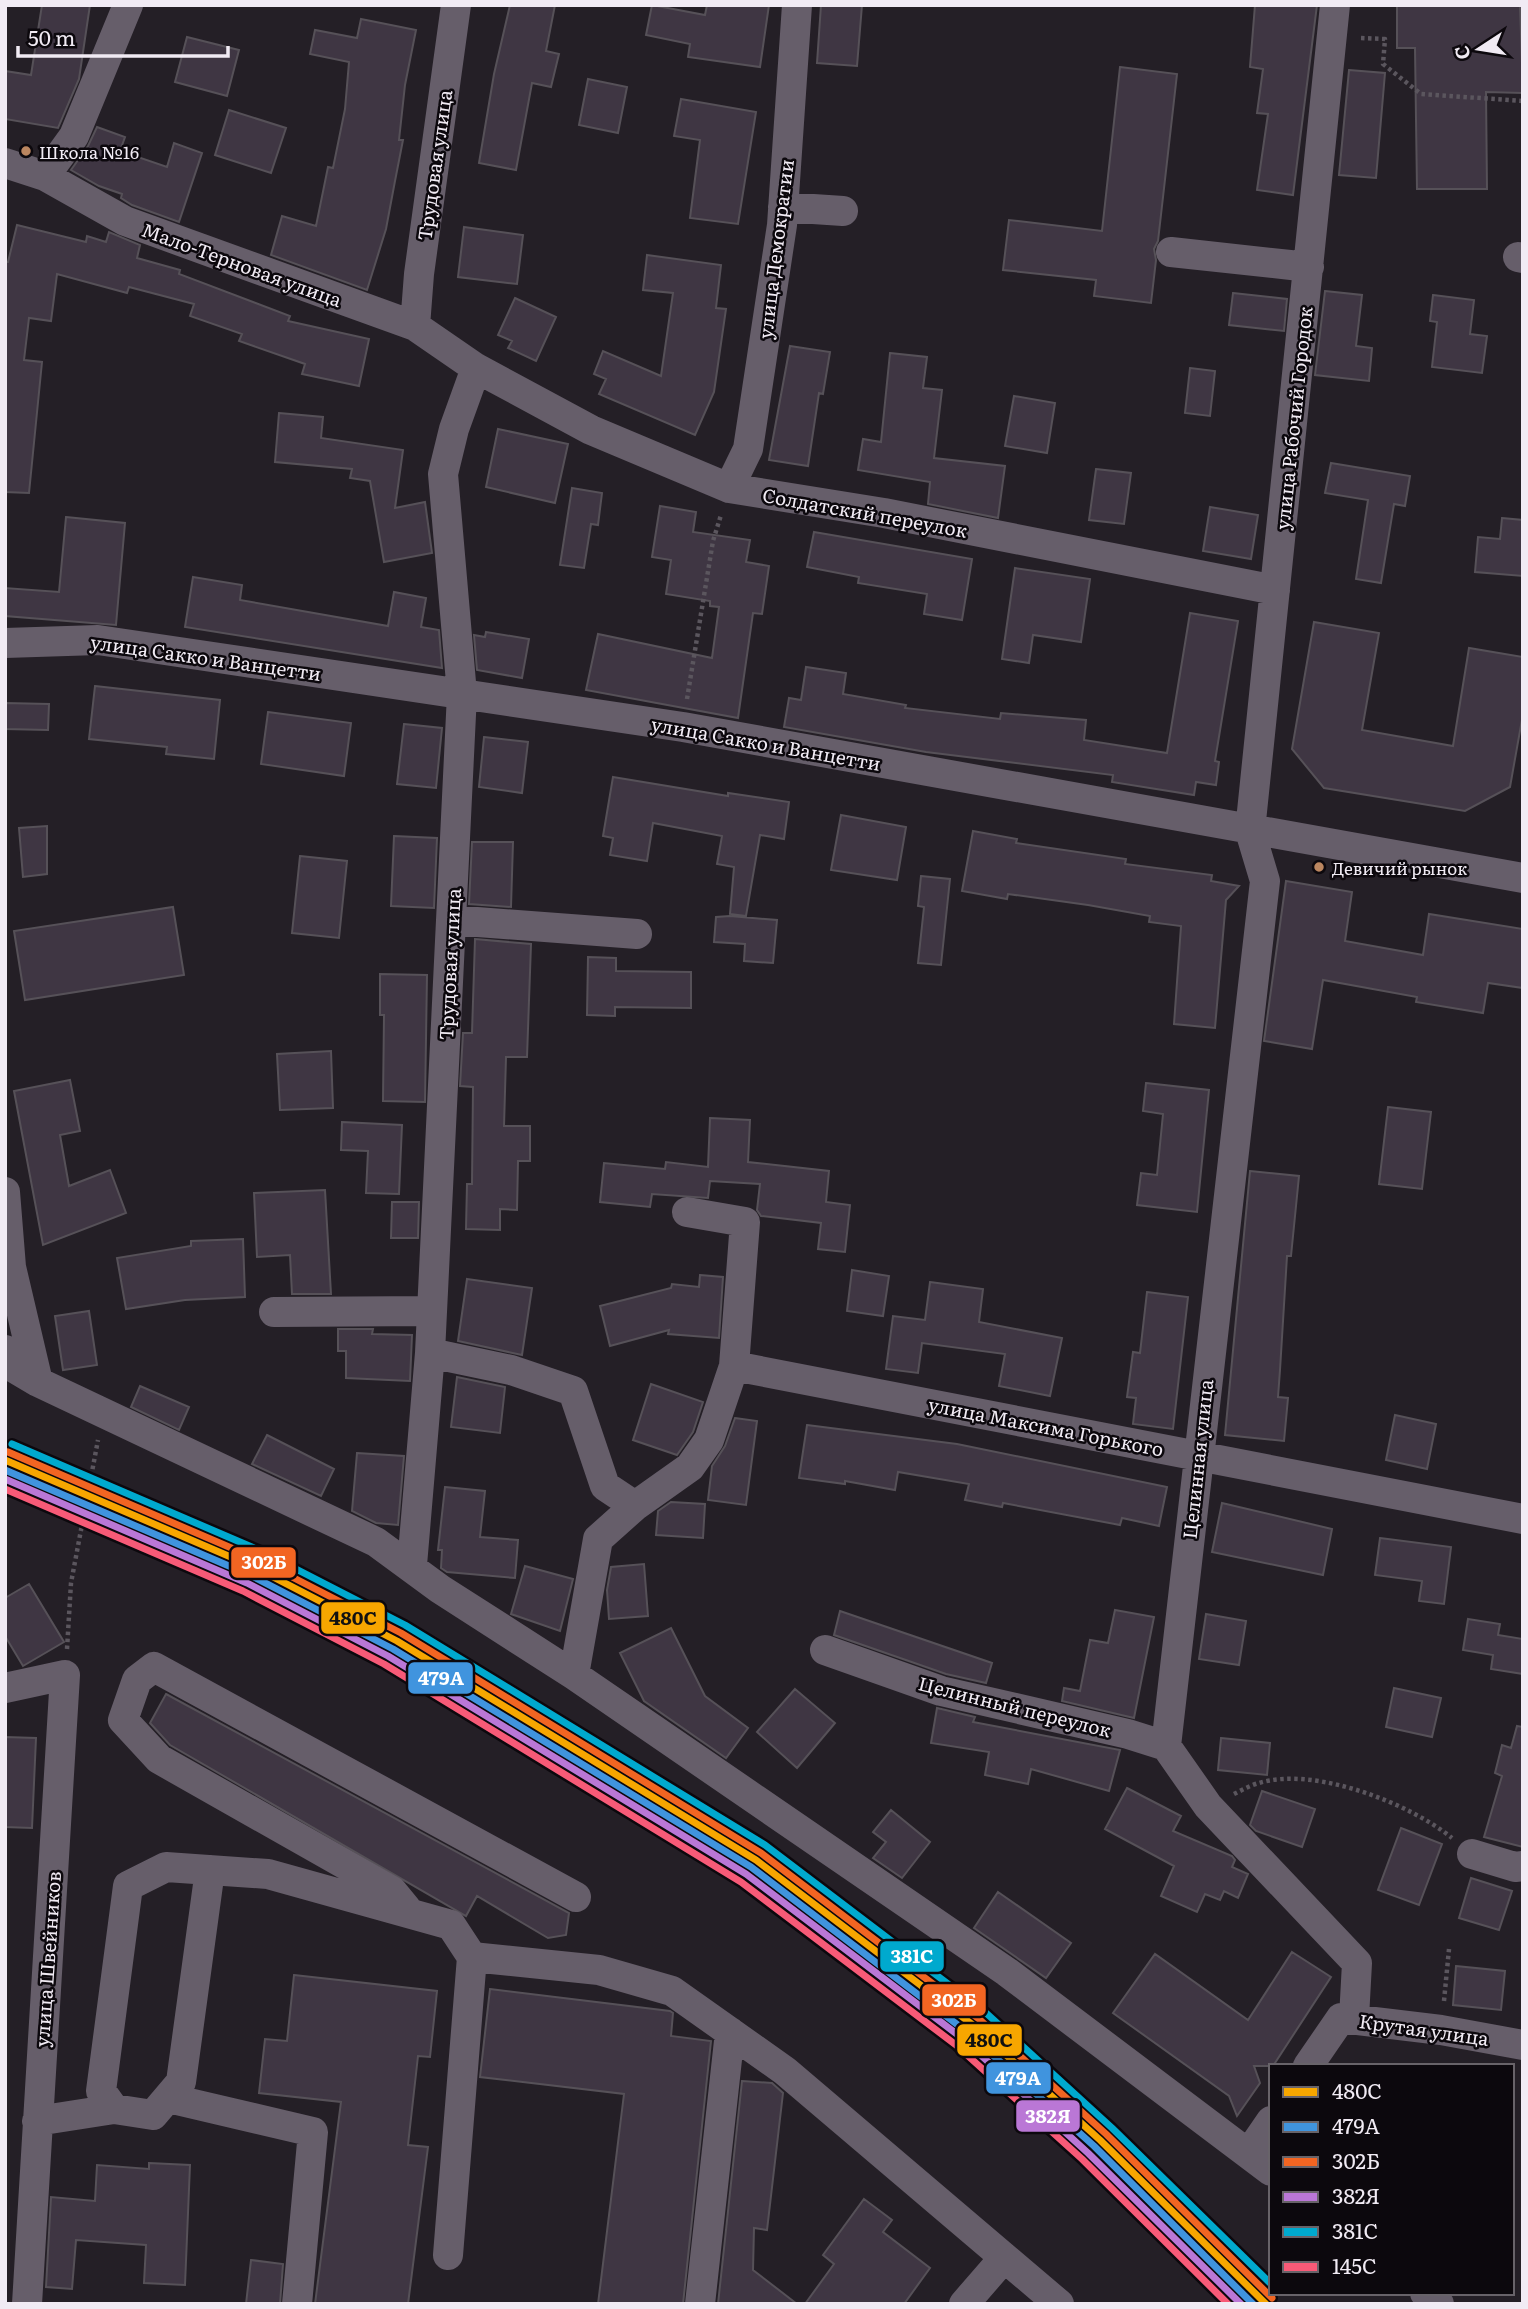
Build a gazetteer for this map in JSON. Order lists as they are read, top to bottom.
{
  "streets": {
    "street": [
      "Трудовая улица",
      "улица Демократии",
      "Мало-Терновая улица",
      "улица Рабочий Городок",
      "Солдатский переулок",
      "улица Сакко и Ванцетти",
      "улица Максима Горького",
      "Целинная улица",
      "Целинный переулок",
      "улица Швейников",
      "Крутая улица"
    ]
  },
  "crossings": [
    ["Трудовая улица", "Мало-Терновая улица"],
    ["Трудовая улица", "Солдатский переулок"],
    ["Трудовая улица", "улица Сакко и Ванцетти"],
    ["улица Демократии", "Солдатский переулок"],
    ["Мало-Терновая улица", "Солдатский переулок"],
    ["улица Рабочий Городок", "Солдатский переулок"],
    ["улица Рабочий Городок", "улица Сакко и Ванцетти"],
    ["улица Рабочий Городок", "Целинная улица"],
    ["улица Сакко и Ванцетти", "Целинная улица"],
    ["улица Максима Горького", "Целинная улица"],
    ["Целинная улица", "Целинный переулок"]
  ],
  "places": ["Школа №16", "Девичий рынок"],
  "lines": [
    "transit line 381С",
    "transit line 302Б",
    "transit line 480С",
    "transit line 479А",
    "transit line 382Я",
    "transit line 145С"
  ],
  "legend": [
    "480С",
    "479А",
    "302Б",
    "382Я",
    "381С",
    "145С"
  ],
  "scale_bar": "50 m",
  "north": "left"
}
